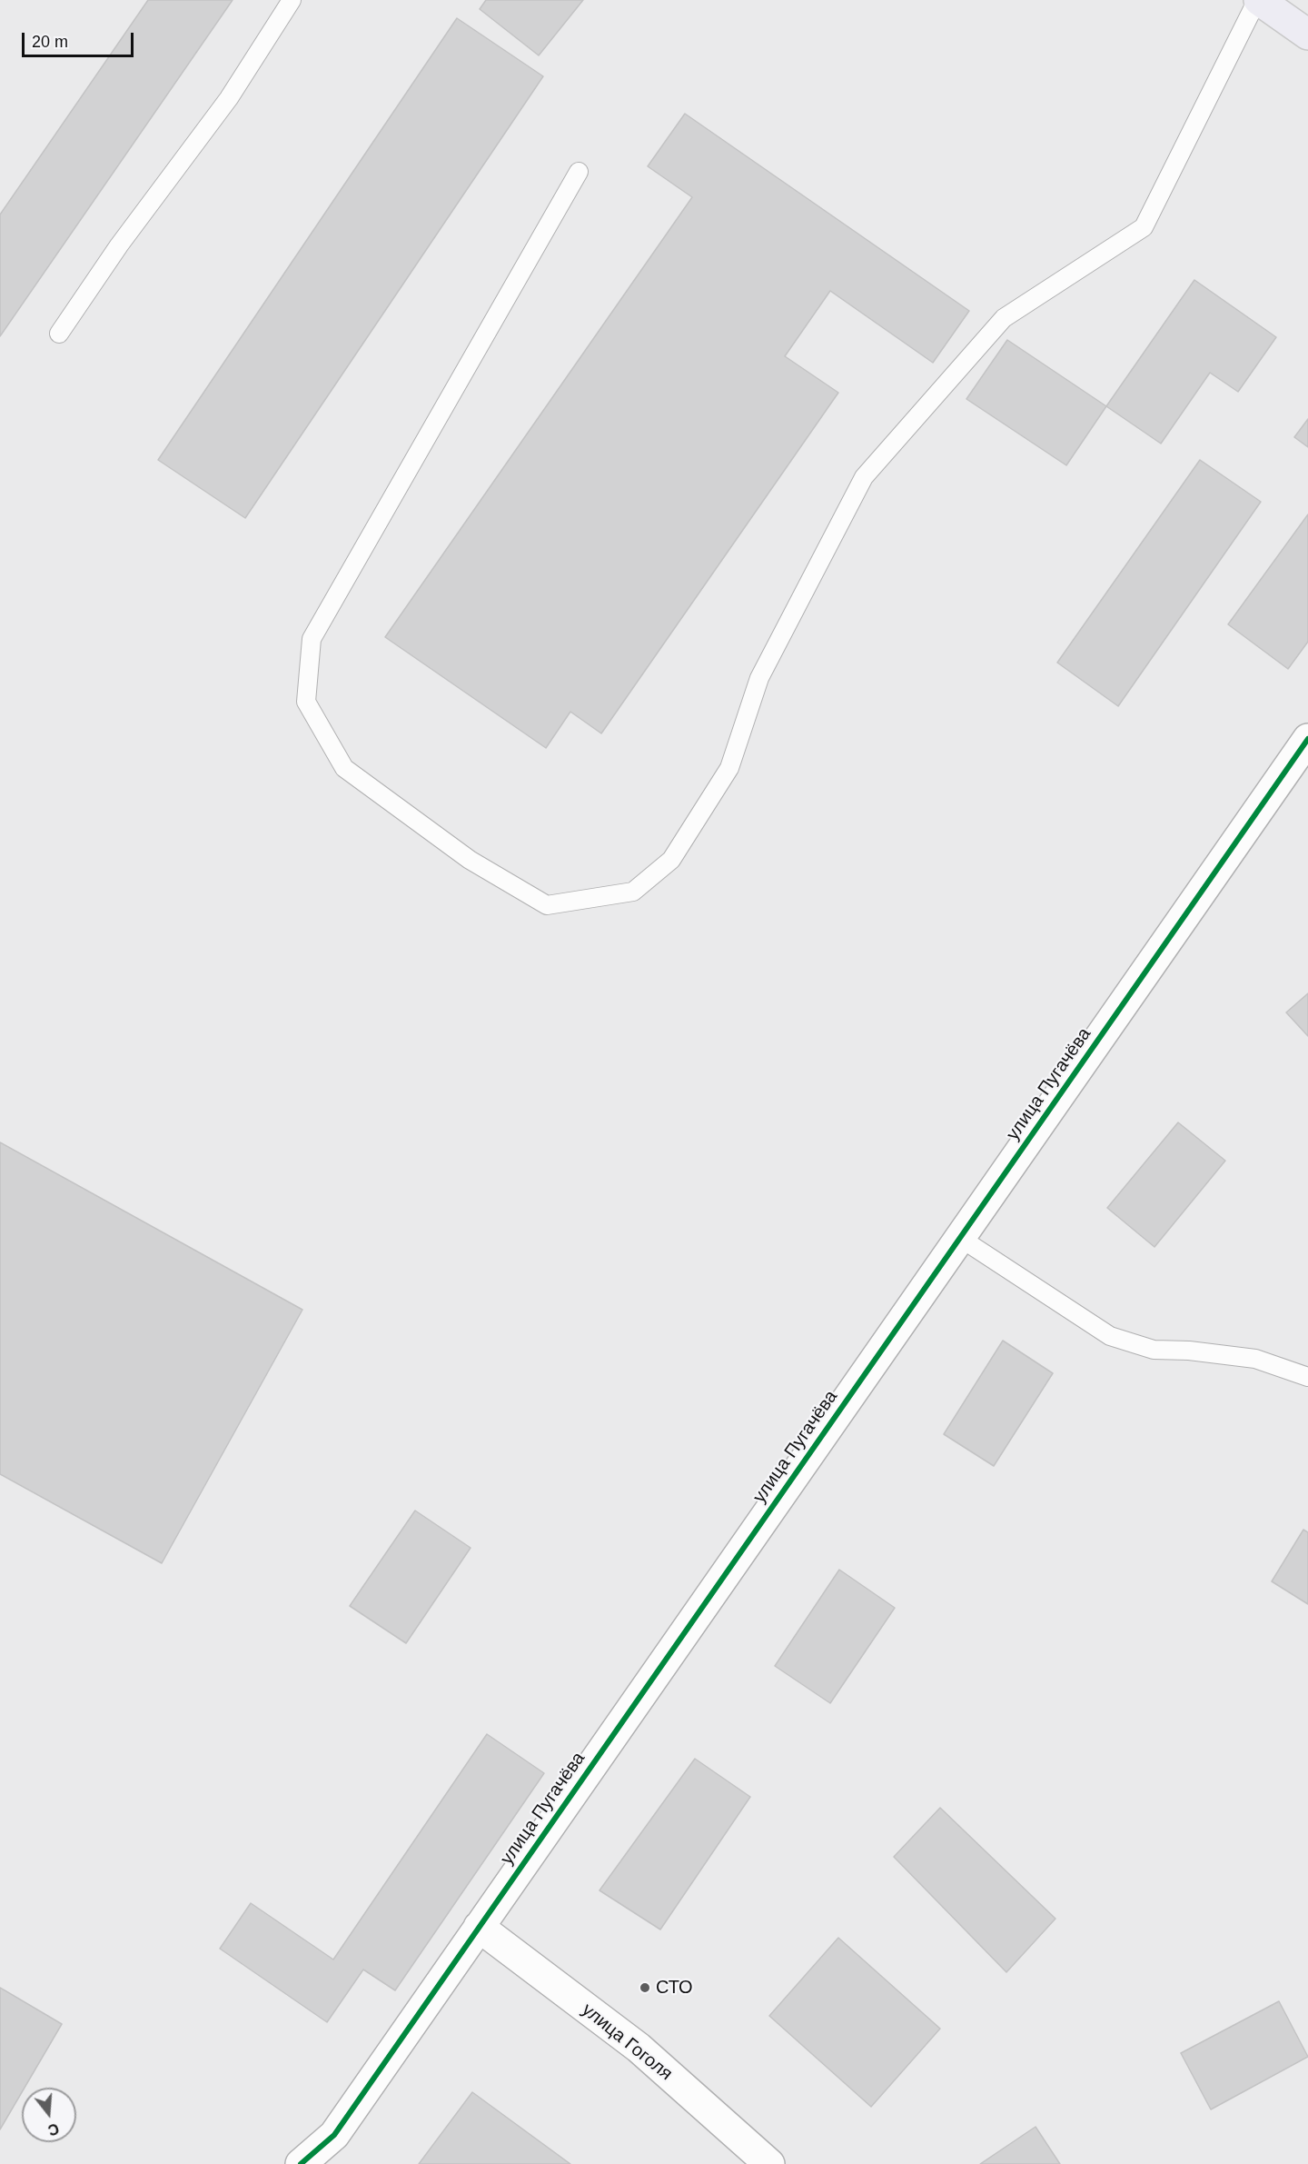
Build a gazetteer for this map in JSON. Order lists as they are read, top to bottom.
{
  "streets": {
    "street": ["улица Пугачёва", "улица Гоголя"]
  },
  "crossings": [
    ["улица Пугачёва", "улица Гоголя"]
  ],
  "places": ["СТО"],
  "scale_bar": "20 m",
  "north": "bottom"
}
